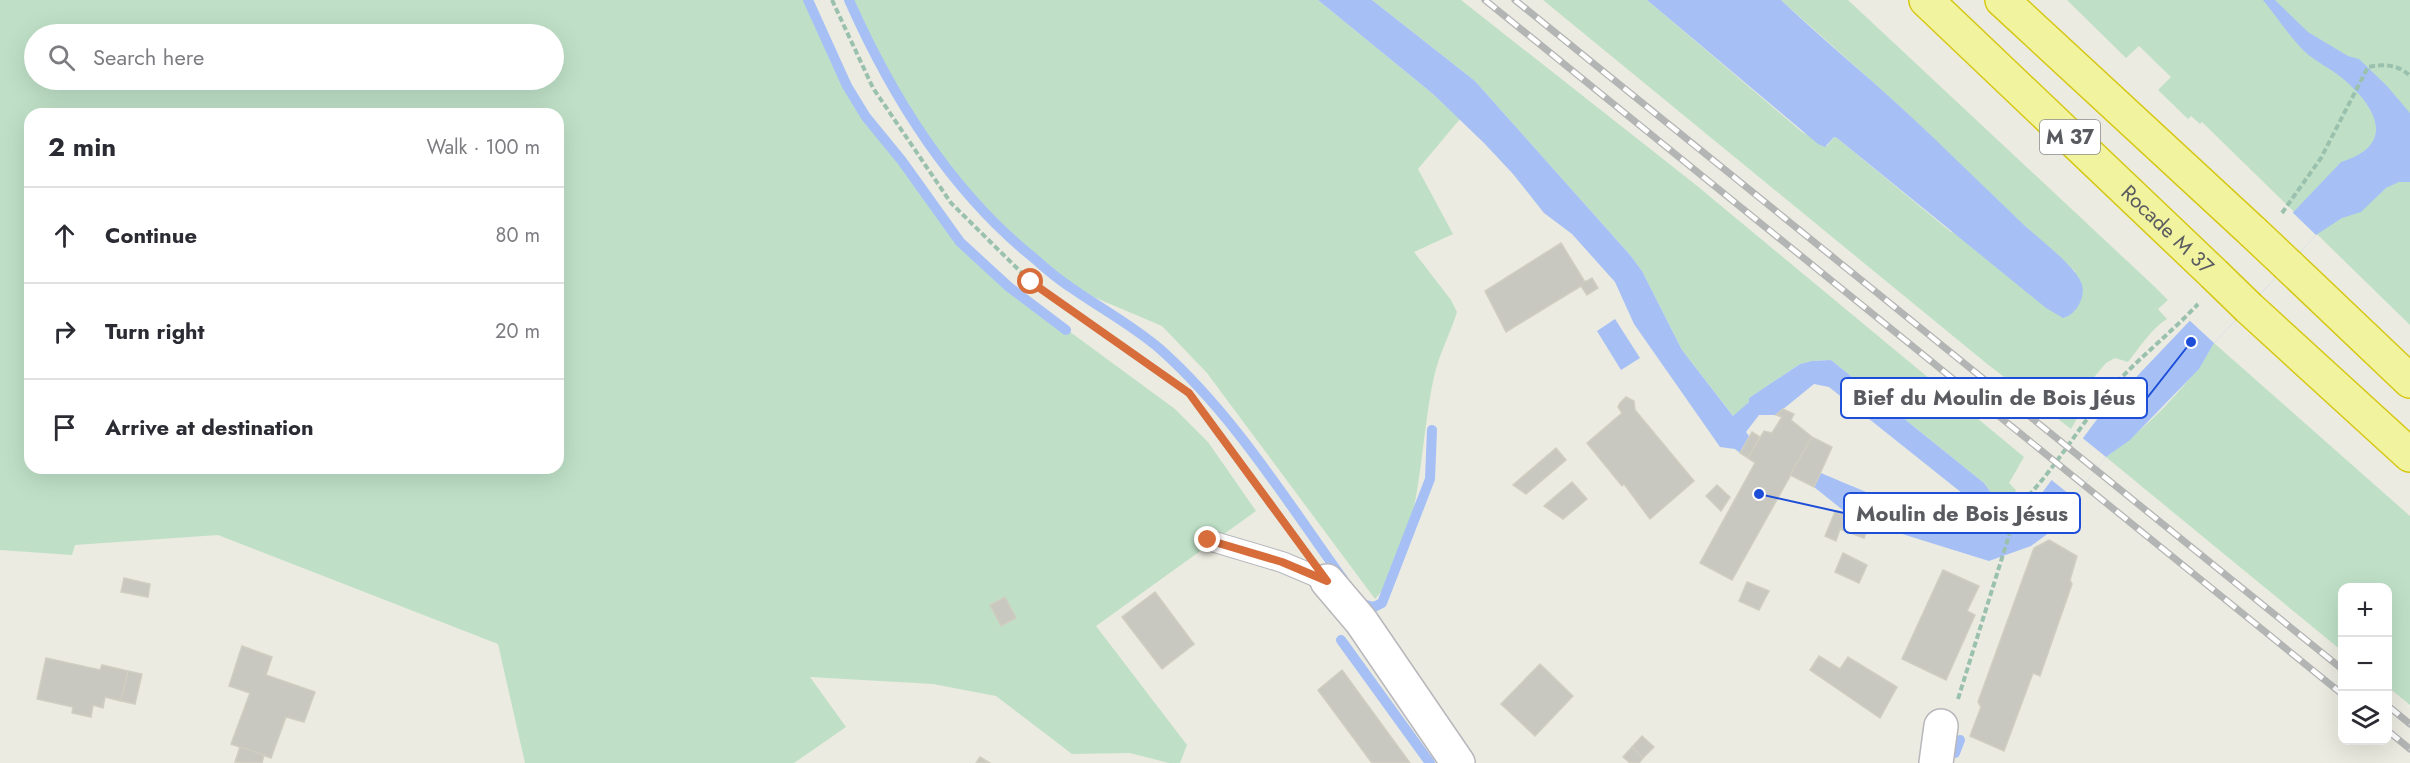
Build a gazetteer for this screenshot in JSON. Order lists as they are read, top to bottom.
{
  "streets": {
    "highway": ["M 37", "Rocade M 37"]
  },
  "places": ["Bief du Moulin de Bois Jéus", "Moulin de Bois Jésus"],
  "page": {
    "search": "Search here",
    "heading": ["2 min", "Walk · 100 m"],
    "list": [
      ["Continue", "80 m"],
      ["Turn right", "20 m"],
      "Arrive at destination"
    ],
    "map_buttons": ["+", "−"]
  }
}
